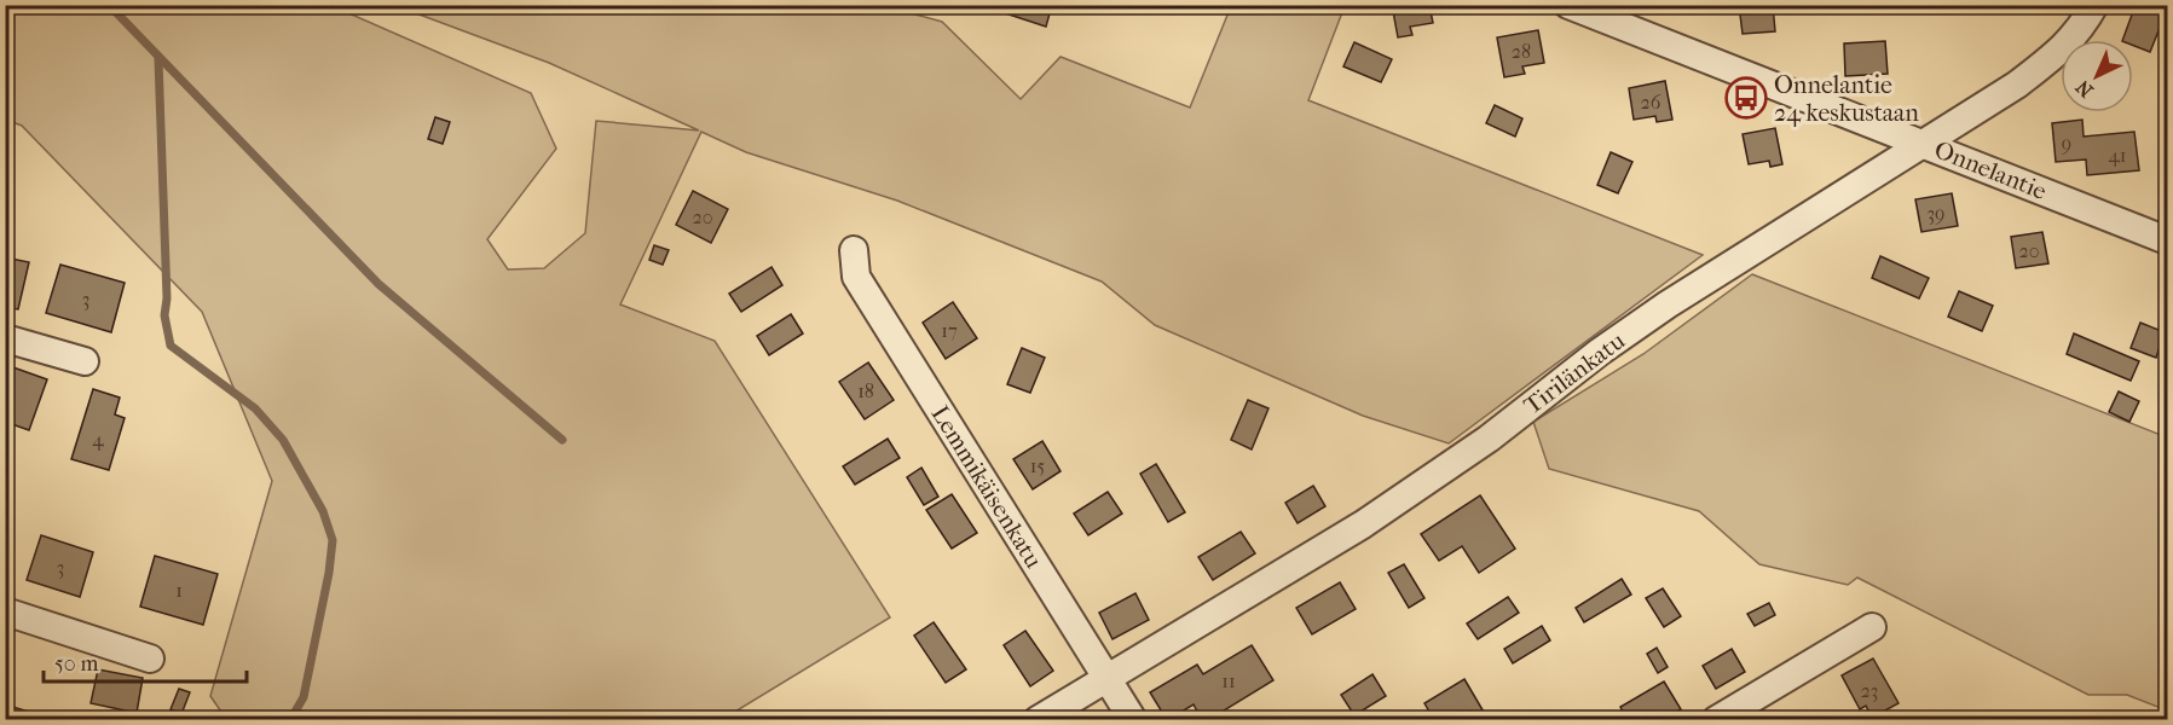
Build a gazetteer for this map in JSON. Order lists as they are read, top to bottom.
{
  "streets": {
    "street": ["Onnelantie", "Tirilänkatu", "Lemmikäisenkatu"]
  },
  "crossings": [
    ["Onnelantie", "Tirilänkatu"],
    ["Tirilänkatu", "Lemmikäisenkatu"]
  ],
  "places": {
    "bus stop": ["Onnelantie 24 keskustaan"]
  },
  "house_numbers": [
    "28",
    "26",
    "9",
    "41",
    "39",
    "20",
    "20",
    "3",
    "17",
    "18",
    "4",
    "15",
    "3",
    "1",
    "11",
    "23"
  ],
  "scale_bar": "50 m",
  "north": "bottom left"
}
